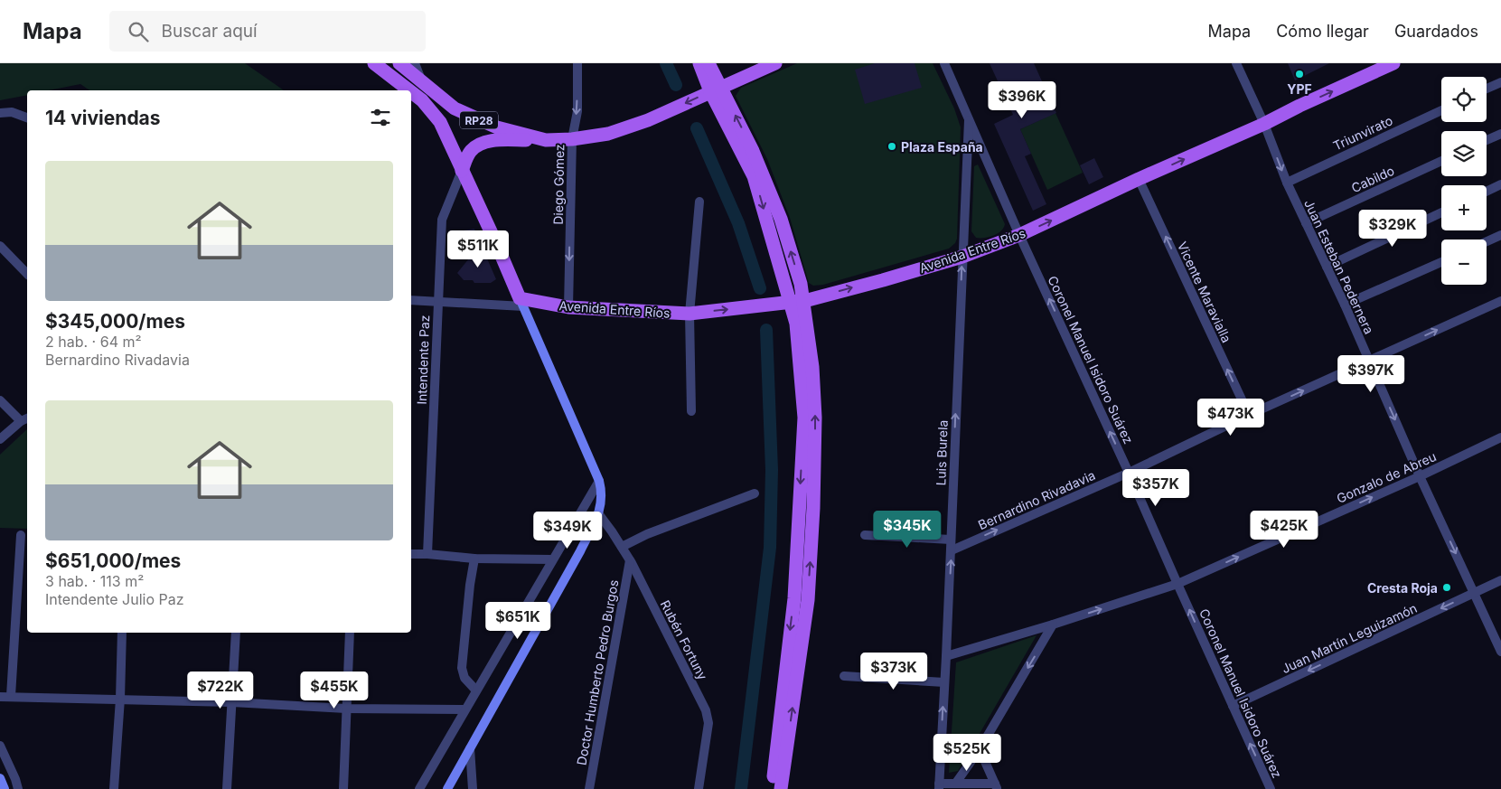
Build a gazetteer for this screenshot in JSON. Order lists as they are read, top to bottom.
{
  "streets": {
    "main road": ["RP28", "Avenida Entre Ríos"],
    "street": [
      "Triunvirato",
      "Cabildo",
      "Diego Gómez",
      "Juan Esteban Pedernera",
      "Vicente Maravialla",
      "Intendente Paz",
      "Coronel Manuel Isidoro Suárez",
      "Luis Burela",
      "Gonzalo de Abreu",
      "Bernardino Rivadavia",
      "Juan Martín Leguizamón",
      "Rubén Fortuny",
      "Doctor Humberto Pedro Burgos"
    ]
  },
  "crossings": [
    ["RP28", "Intendente Paz"],
    ["Triunvirato", "Juan Esteban Pedernera"],
    ["Cabildo", "Juan Esteban Pedernera"],
    ["Diego Gómez", "Avenida Entre Ríos"],
    ["Avenida Entre Ríos", "Juan Esteban Pedernera"],
    ["Avenida Entre Ríos", "Vicente Maravialla"],
    ["Avenida Entre Ríos", "Coronel Manuel Isidoro Suárez"],
    ["Avenida Entre Ríos", "Luis Burela"],
    ["Juan Esteban Pedernera", "Gonzalo de Abreu"],
    ["Juan Esteban Pedernera", "Bernardino Rivadavia"],
    ["Juan Esteban Pedernera", "Juan Martín Leguizamón"],
    ["Vicente Maravialla", "Bernardino Rivadavia"],
    ["Coronel Manuel Isidoro Suárez", "Luis Burela"],
    ["Coronel Manuel Isidoro Suárez", "Gonzalo de Abreu"],
    ["Coronel Manuel Isidoro Suárez", "Bernardino Rivadavia"],
    ["Coronel Manuel Isidoro Suárez", "Juan Martín Leguizamón"],
    ["Luis Burela", "Gonzalo de Abreu"],
    ["Luis Burela", "Bernardino Rivadavia"],
    ["Rubén Fortuny", "Doctor Humberto Pedro Burgos"]
  ],
  "one_way": [
    "Diego Gómez",
    "Avenida Entre Ríos",
    "Juan Esteban Pedernera",
    "Vicente Maravialla",
    "Coronel Manuel Isidoro Suárez",
    "Luis Burela",
    "Gonzalo de Abreu",
    "Bernardino Rivadavia",
    "Juan Martín Leguizamón"
  ],
  "places": ["YPF", "Plaza España", "Cresta Roja"],
  "page": {
    "header": "Mapa",
    "search": "Buscar aquí",
    "nav": ["Mapa", "Cómo llegar", "Guardados"],
    "map_buttons": ["+", "−"],
    "price": [
      "$396K",
      "$329K",
      "$511K",
      "$397K",
      "$473K",
      "$357K",
      "$345K",
      "$425K",
      "$349K",
      "$651K",
      "$373K",
      "$722K",
      "$455K",
      "$525K"
    ],
    "heading": "14 viviendas",
    "list": [
      {
        "name": "$345,000/mes",
        "note": "2 hab. · 64 m² · Bernardino Rivadavia"
      },
      {
        "name": "$651,000/mes",
        "note": "3 hab. · 113 m² · Intendente Julio Paz"
      }
    ]
  }
}
